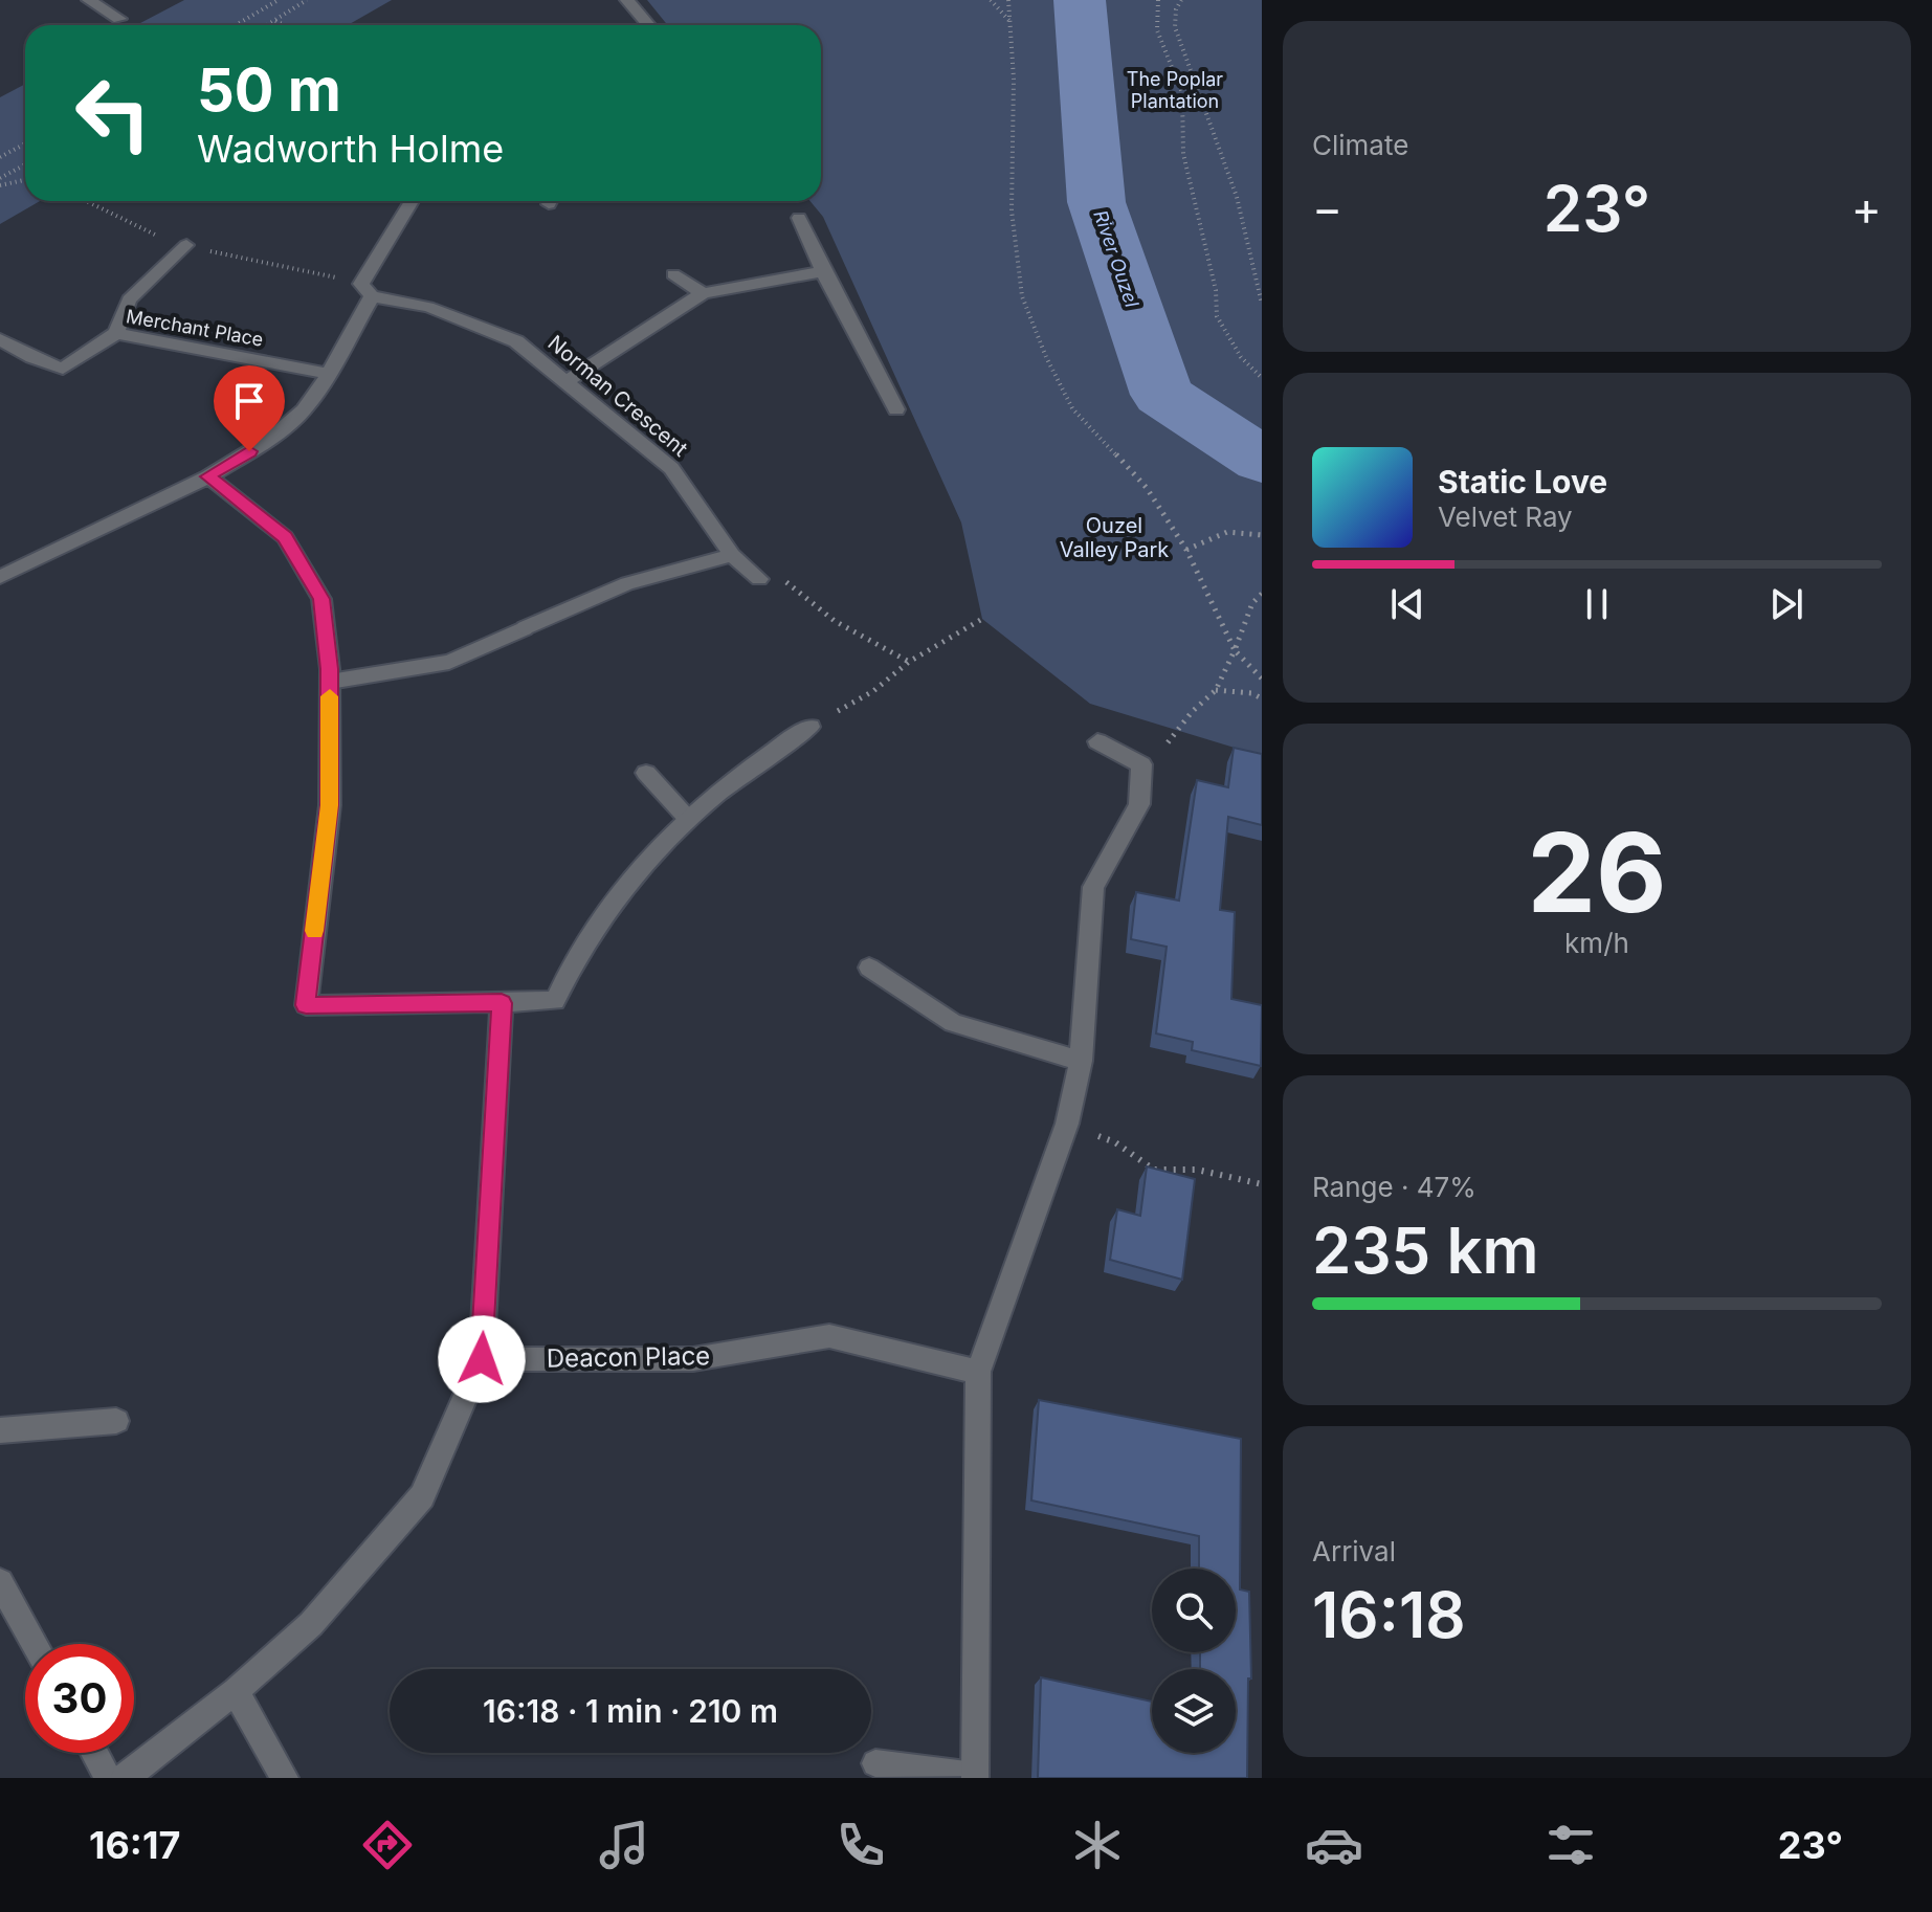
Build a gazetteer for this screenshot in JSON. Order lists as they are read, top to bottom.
{
  "streets": {
    "street": ["Merchant Place", "Norman Crescent", "Deacon Place"]
  },
  "water": ["River Ouzel"],
  "parks": ["The Poplar Plantation", "Ouzel Valley Park"],
  "page": {
    "tile": [
      "Climate",
      ["26", "km/h"],
      ["Range · 47%", "235 km"],
      ["Arrival", "16:18"]
    ],
    "turn": ["50 m", "Wadworth Holme"],
    "heat": ["−", "23°", "+"],
    "song": ["Static Love", "Velvet Ray"],
    "limit": "30",
    "trip": "16:18 · 1 min · 210 m",
    "tabs": ["16:17", "23°"]
  }
}
